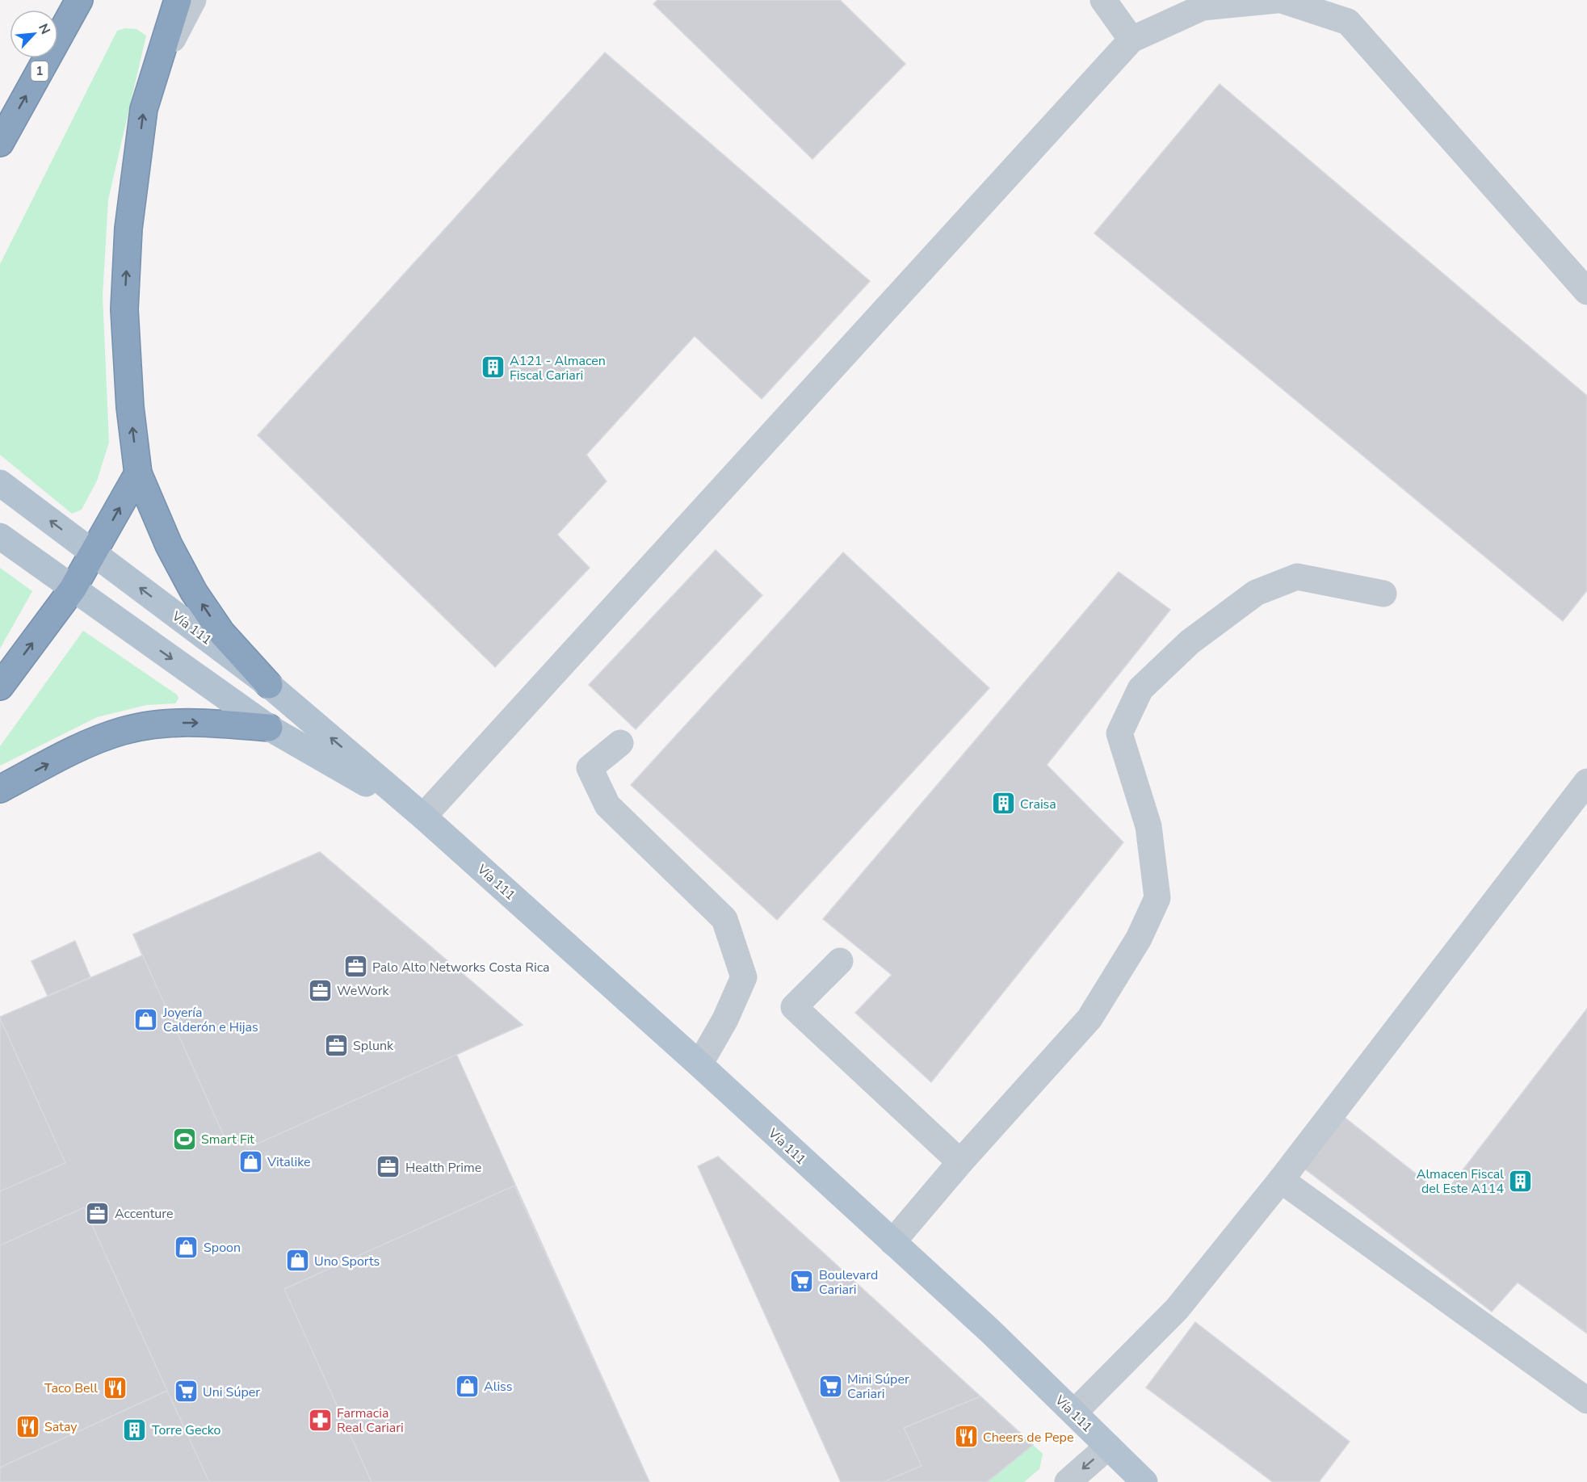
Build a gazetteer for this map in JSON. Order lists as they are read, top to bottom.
{
  "streets": {
    "highway": ["1"],
    "main road": ["Vía 111"]
  },
  "places": {
    "building": [
      "A121 - Almacen Fiscal Cariari",
      "Craisa",
      "Almacen Fiscal del Este A114",
      "Torre Gecko"
    ],
    "office": [
      "Palo Alto Networks Costa Rica",
      "WeWork",
      "Splunk",
      "Health Prime",
      "Accenture"
    ],
    "shop": [
      "Joyería Calderón e Hijas",
      "Vitalike",
      "Spoon",
      "Uno Sports",
      "Aliss"
    ],
    "sports": ["Smart Fit"],
    "supermarket": ["Boulevard Cariari", "Mini Súper Cariari", "Uni Súper"],
    "restaurant": ["Taco Bell", "Satay", "Cheers de Pepe"],
    "pharmacy": ["Farmacia Real Cariari"]
  },
  "north": "top right"
}
